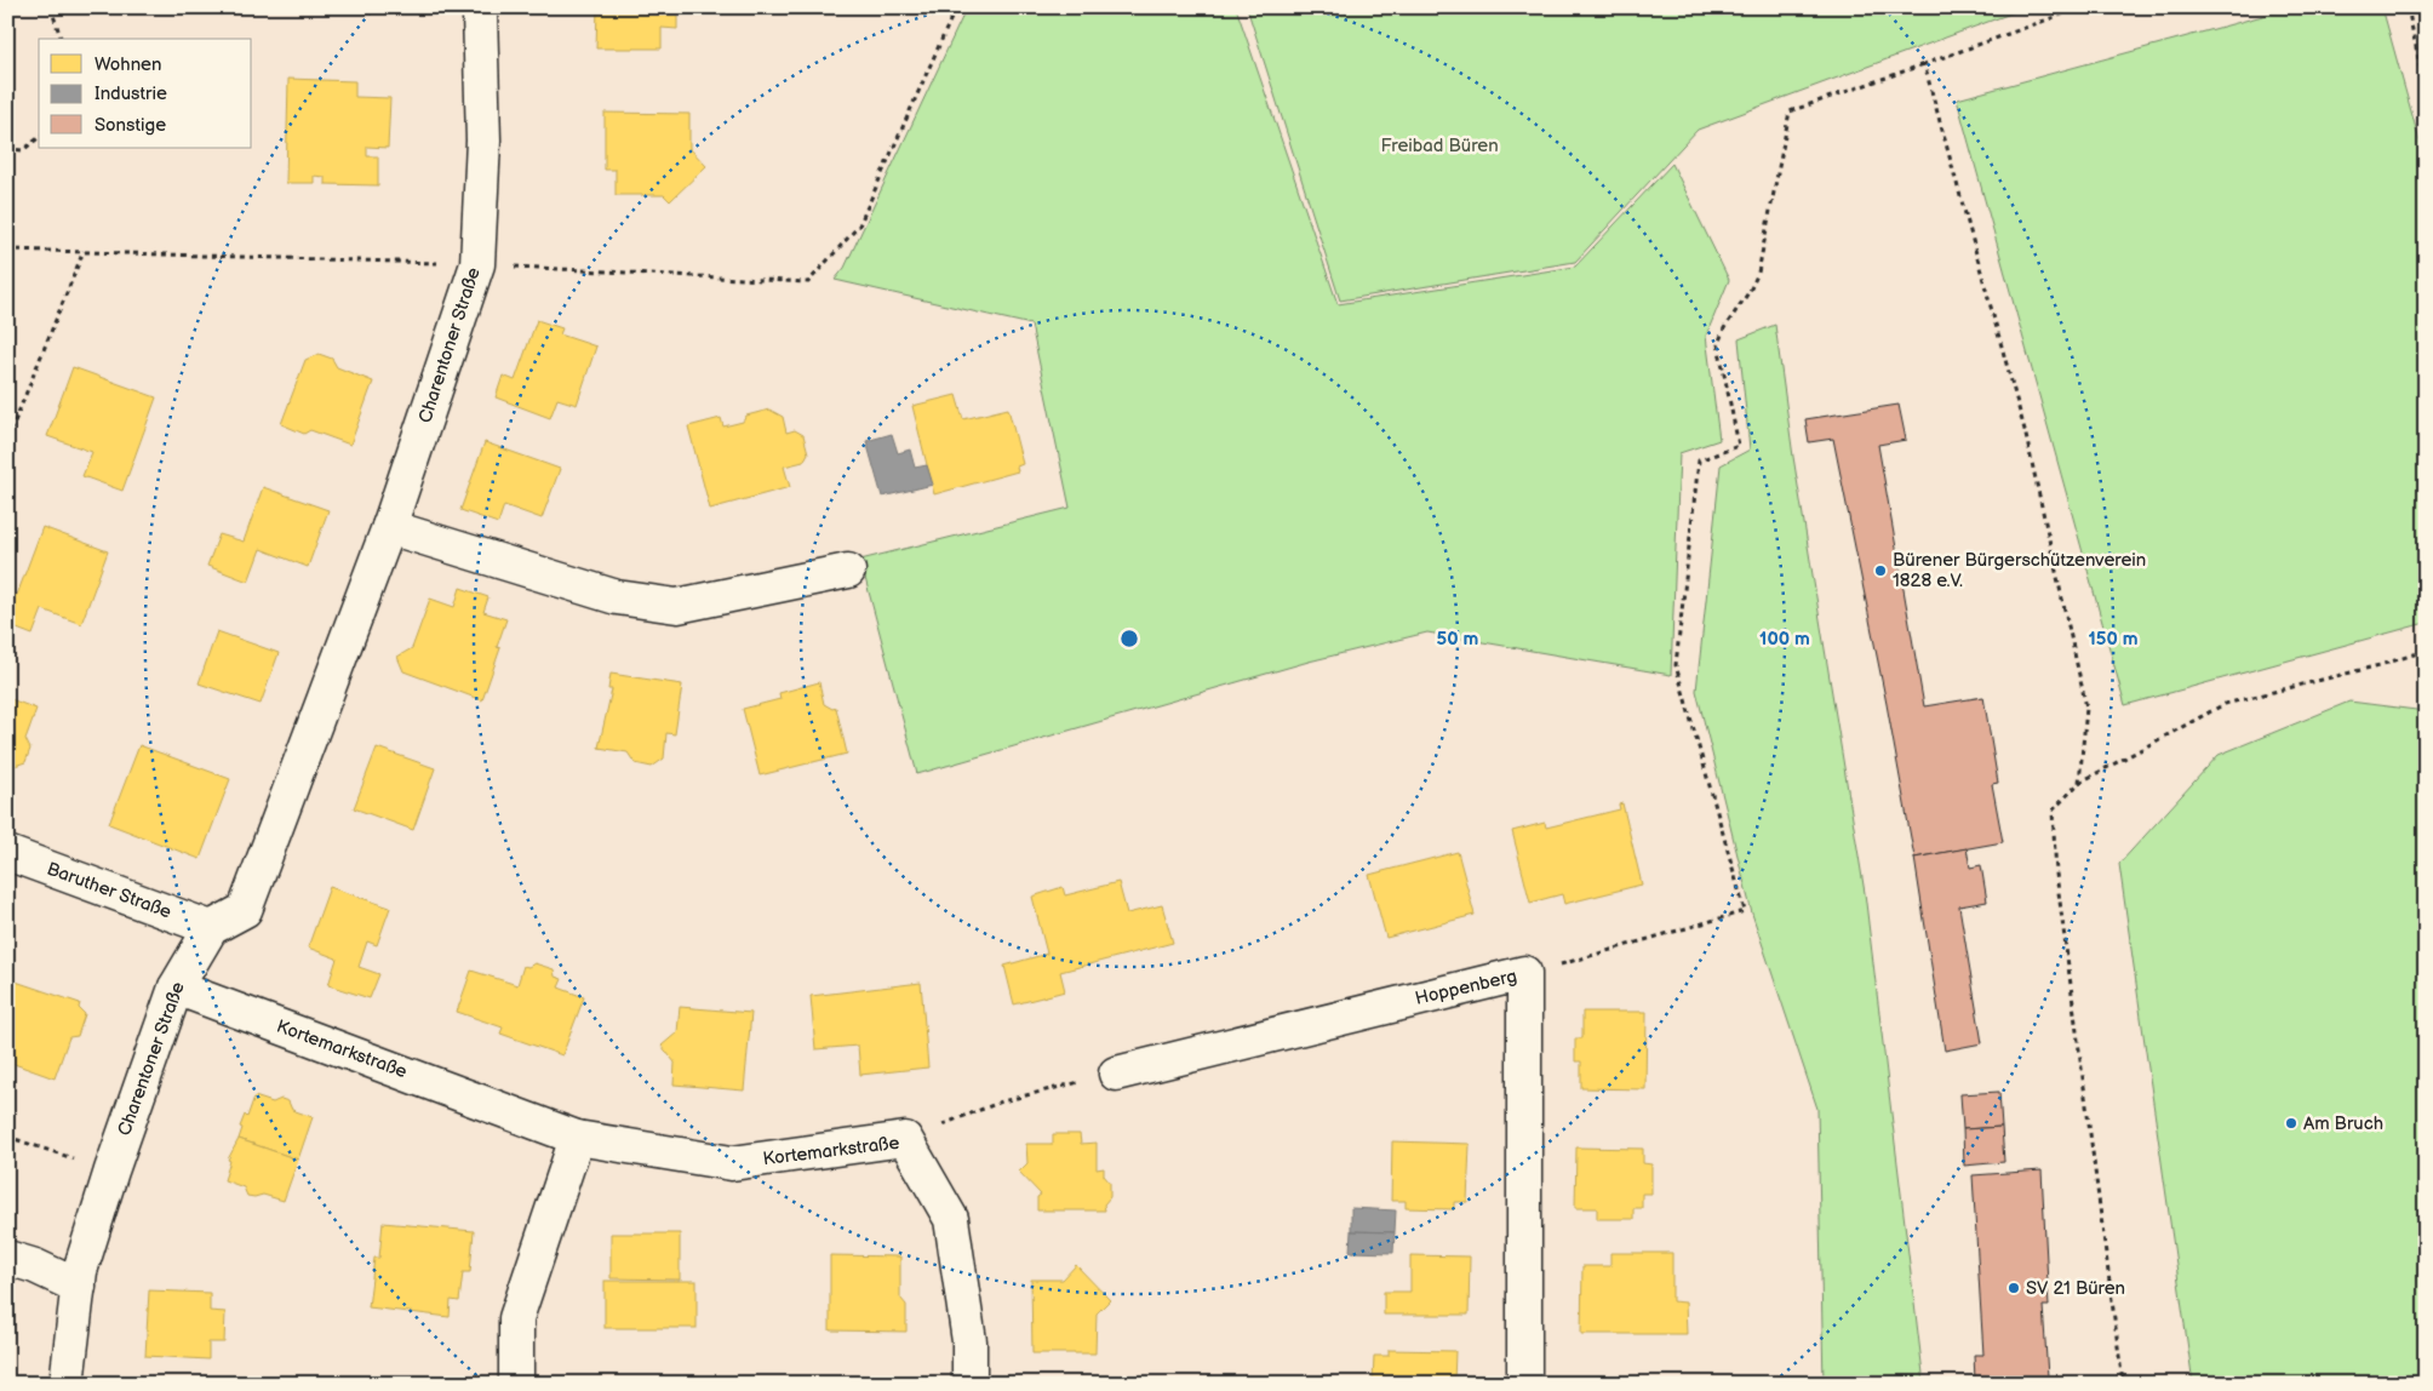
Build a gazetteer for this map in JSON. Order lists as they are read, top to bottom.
{
  "streets": {
    "street": [
      "Charentoner Straße",
      "Baruther Straße",
      "Hoppenberg",
      "Kortemarkstraße"
    ]
  },
  "crossings": [
    ["Charentoner Straße", "Baruther Straße"],
    ["Charentoner Straße", "Kortemarkstraße"]
  ],
  "parks": ["Freibad Büren"],
  "places": ["Bürener Bürgerschützenverein 1828 e.V.", "Am Bruch", "SV 21 Büren"],
  "legend": ["Wohnen", "Industrie", "Sonstige"],
  "rings": ["50 m", "100 m", "150 m"]
}
